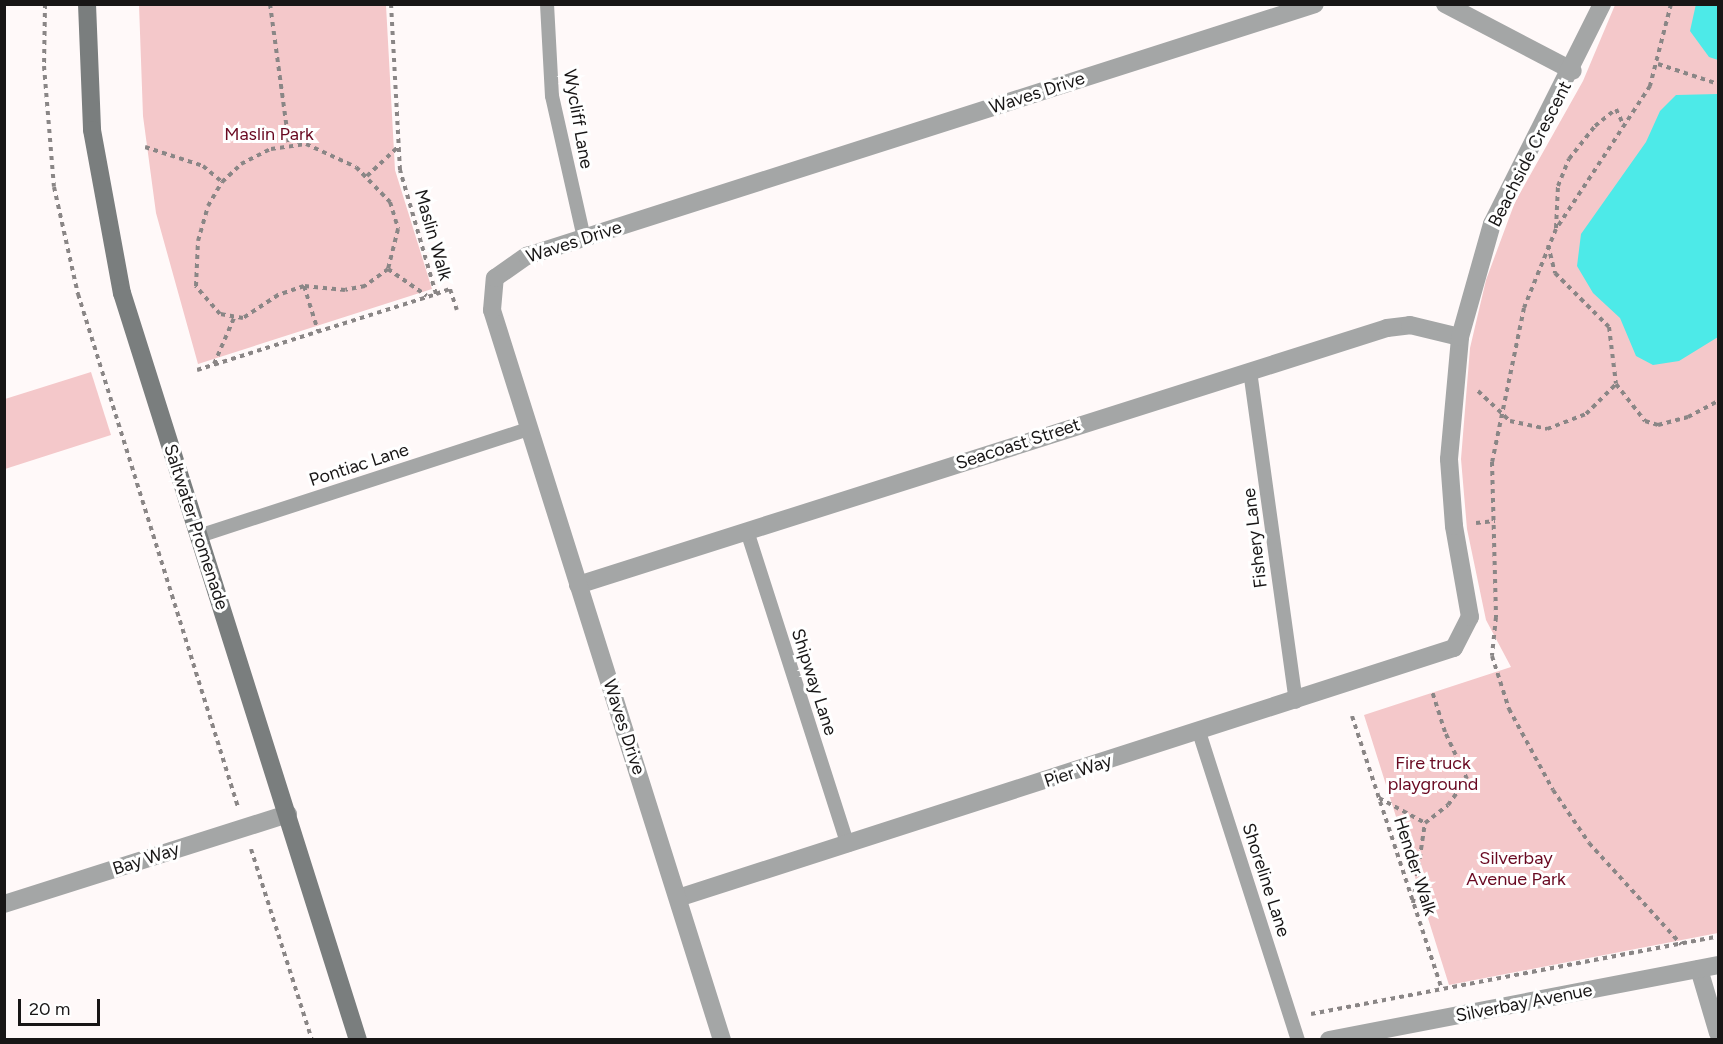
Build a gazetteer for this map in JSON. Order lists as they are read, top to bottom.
{
  "streets": {
    "street": [
      "Waves Drive",
      "Beachside Crescent",
      "Seacoast Street",
      "Saltwater Promenade",
      "Pier Way",
      "Bay Way",
      "Silverbay Avenue"
    ],
    "lane": [
      "Wycliff Lane",
      "Pontiac Lane",
      "Fishery Lane",
      "Shipway Lane",
      "Shoreline Lane"
    ],
    "path": ["Maslin Walk", "Hender Walk"]
  },
  "crossings": [
    ["Waves Drive", "Wycliff Lane"],
    ["Waves Drive", "Seacoast Street"],
    ["Waves Drive", "Pontiac Lane"],
    ["Waves Drive", "Pier Way"],
    ["Beachside Crescent", "Seacoast Street"],
    ["Beachside Crescent", "Pier Way"],
    ["Seacoast Street", "Fishery Lane"],
    ["Seacoast Street", "Shipway Lane"],
    ["Pontiac Lane", "Saltwater Promenade"],
    ["Saltwater Promenade", "Bay Way"],
    ["Fishery Lane", "Pier Way"],
    ["Shipway Lane", "Pier Way"],
    ["Pier Way", "Shoreline Lane"]
  ],
  "parks": ["Maslin Park", "Fire truck playground", "Silverbay Avenue Park"],
  "scale_bar": "20 m"
}
